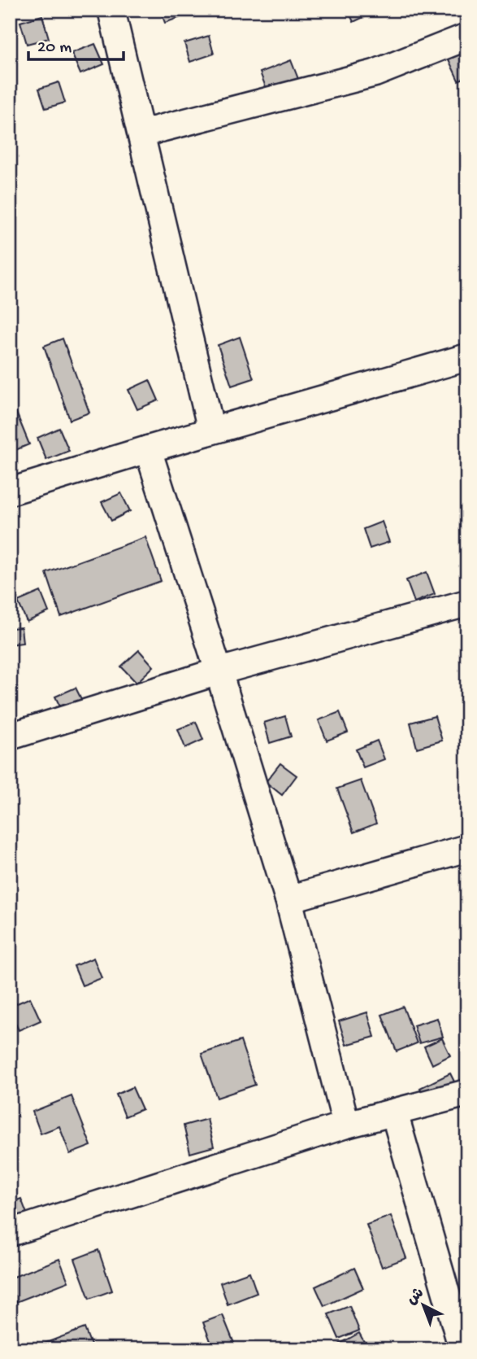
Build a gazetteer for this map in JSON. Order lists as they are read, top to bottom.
{
  "scale_bar": "20 m",
  "north": "top left"
}
